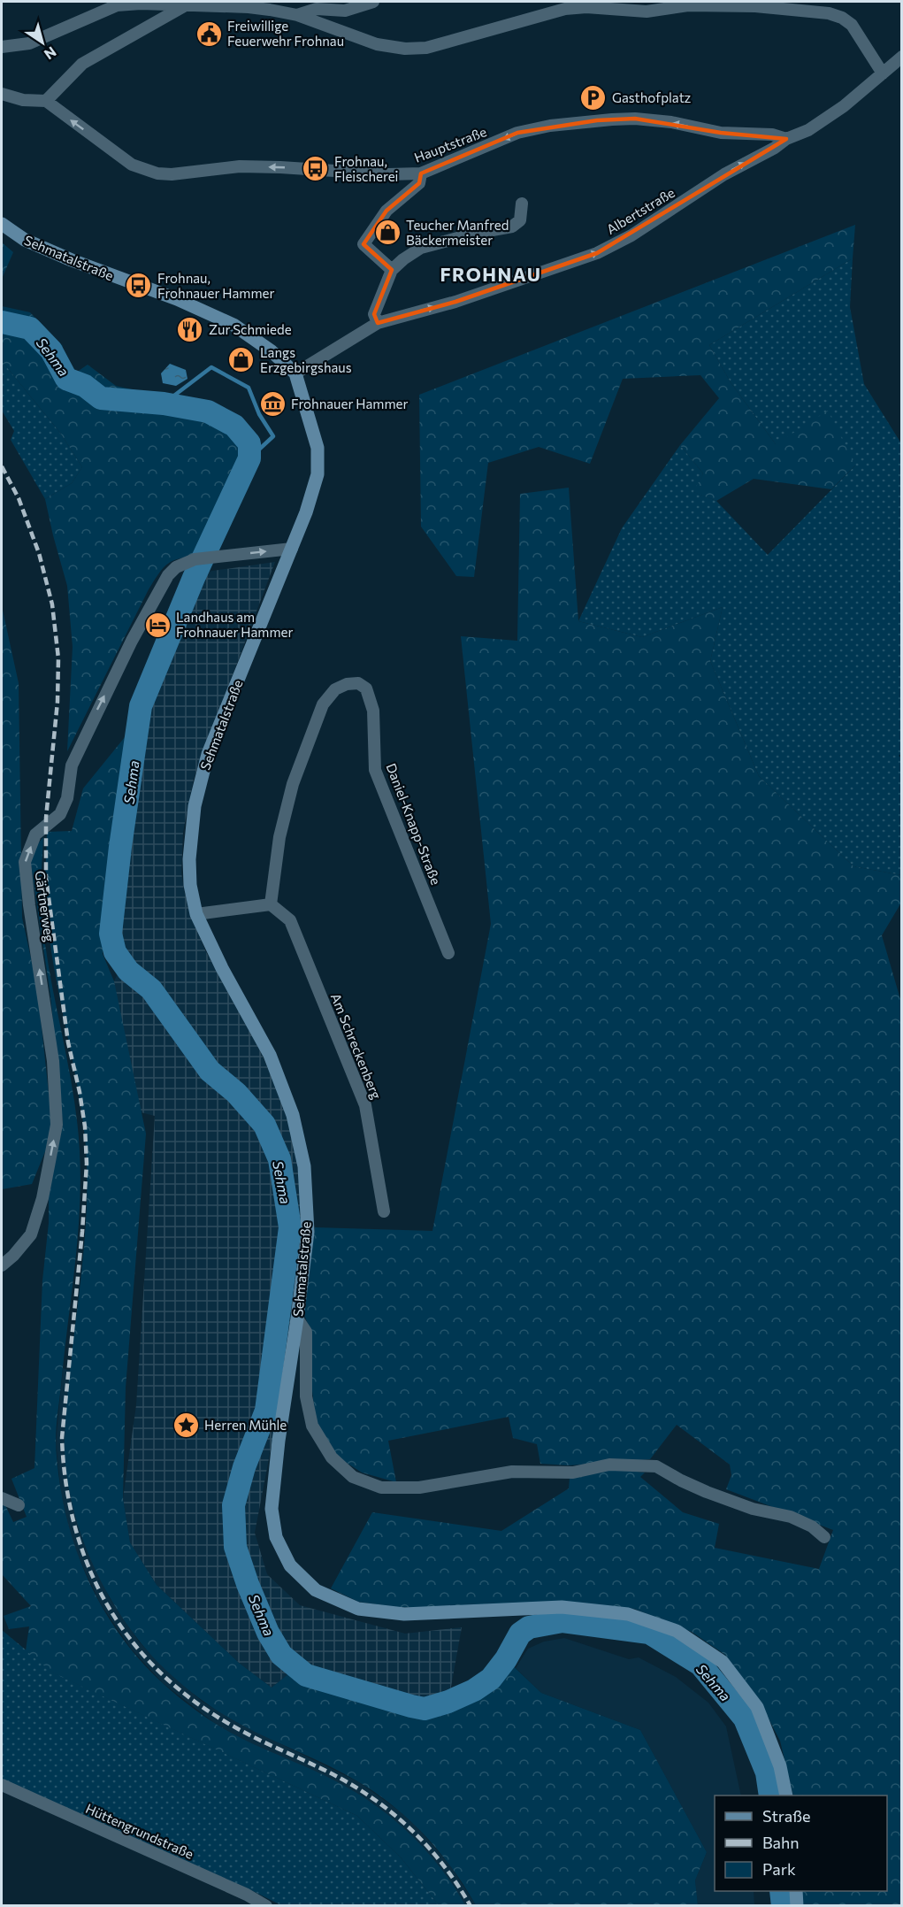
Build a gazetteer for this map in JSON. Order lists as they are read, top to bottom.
{
  "streets": {
    "main road": ["Sehmatalstraße"],
    "street": [
      "Hauptstraße",
      "Albertstraße",
      "Daniel-Knapp-Straße",
      "Gärtnerweg",
      "Am Schreckenberg",
      "Hüttengrundstraße"
    ]
  },
  "crossings": [
    ["Hauptstraße", "Albertstraße"],
    ["Albertstraße", "Sehmatalstraße"],
    ["Sehmatalstraße", "Gärtnerweg"],
    ["Daniel-Knapp-Straße", "Am Schreckenberg"]
  ],
  "one_way": ["Hauptstraße", "Gärtnerweg"],
  "districts": ["FROHNAU"],
  "water": ["Sehma"],
  "places": {
    "public building": ["Freiwillige Feuerwehr Frohnau"],
    "parking": ["Gasthofplatz"],
    "bus stop": ["Frohnau, Fleischerei", "Frohnau, Frohnauer Hammer"],
    "shop": ["Teucher Manfred Bäckermeister", "Langs Erzgebirgshaus"],
    "restaurant": ["Zur Schmiede"],
    "museum": ["Frohnauer Hammer"],
    "hotel": ["Landhaus am Frohnauer Hammer"],
    "place": ["Herren Mühle"]
  },
  "legend": ["Straße", "Bahn", "Park"],
  "north": "bottom right"
}
